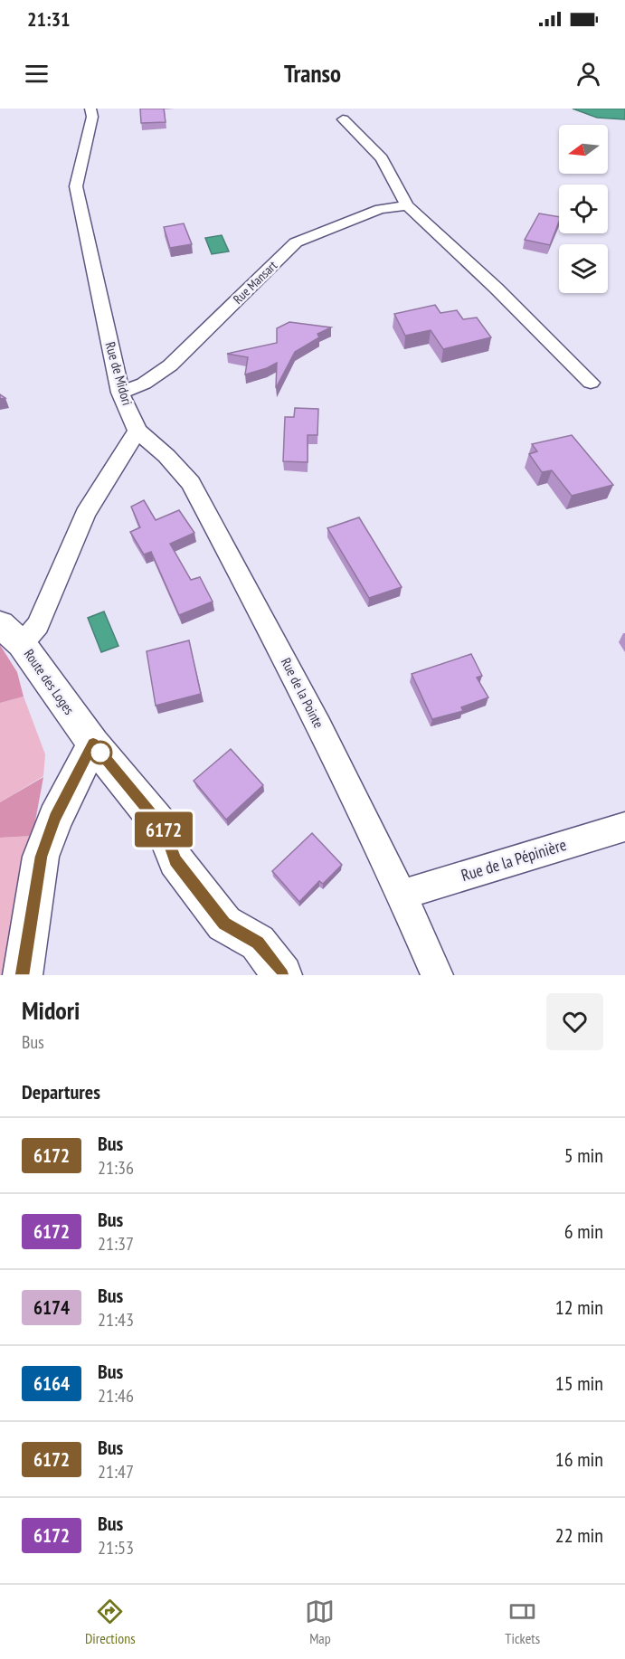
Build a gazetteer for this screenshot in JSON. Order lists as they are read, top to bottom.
{
  "streets": {
    "street": [
      "Rue Mansart",
      "Rue de Midori",
      "Route des Loges",
      "Rue de la Pointe",
      "Rue de la Pépinière"
    ]
  },
  "crossings": [
    ["Rue Mansart", "Rue de Midori"],
    ["Rue de Midori", "Rue de la Pointe"],
    ["Rue de la Pointe", "Rue de la Pépinière"]
  ],
  "lines": ["bus line 6172"],
  "north": "left",
  "page": {
    "status": "21:31",
    "header": "Transo",
    "on_map": "6172",
    "heading": [
      ["Midori", "Bus"],
      "Departures"
    ],
    "list": [
      {
        "mark": "6172",
        "name": "Bus",
        "note": "21:36",
        "value": "5 min"
      },
      {
        "mark": "6172",
        "name": "Bus",
        "note": "21:37",
        "value": "6 min"
      },
      {
        "mark": "6174",
        "name": "Bus",
        "note": "21:43",
        "value": "12 min"
      },
      {
        "mark": "6164",
        "name": "Bus",
        "note": "21:46",
        "value": "15 min"
      },
      {
        "mark": "6172",
        "name": "Bus",
        "note": "21:47",
        "value": "16 min"
      },
      {
        "mark": "6172",
        "name": "Bus",
        "note": "21:53",
        "value": "22 min"
      }
    ],
    "tabs": ["Directions", "Map", "Tickets"]
  }
}
